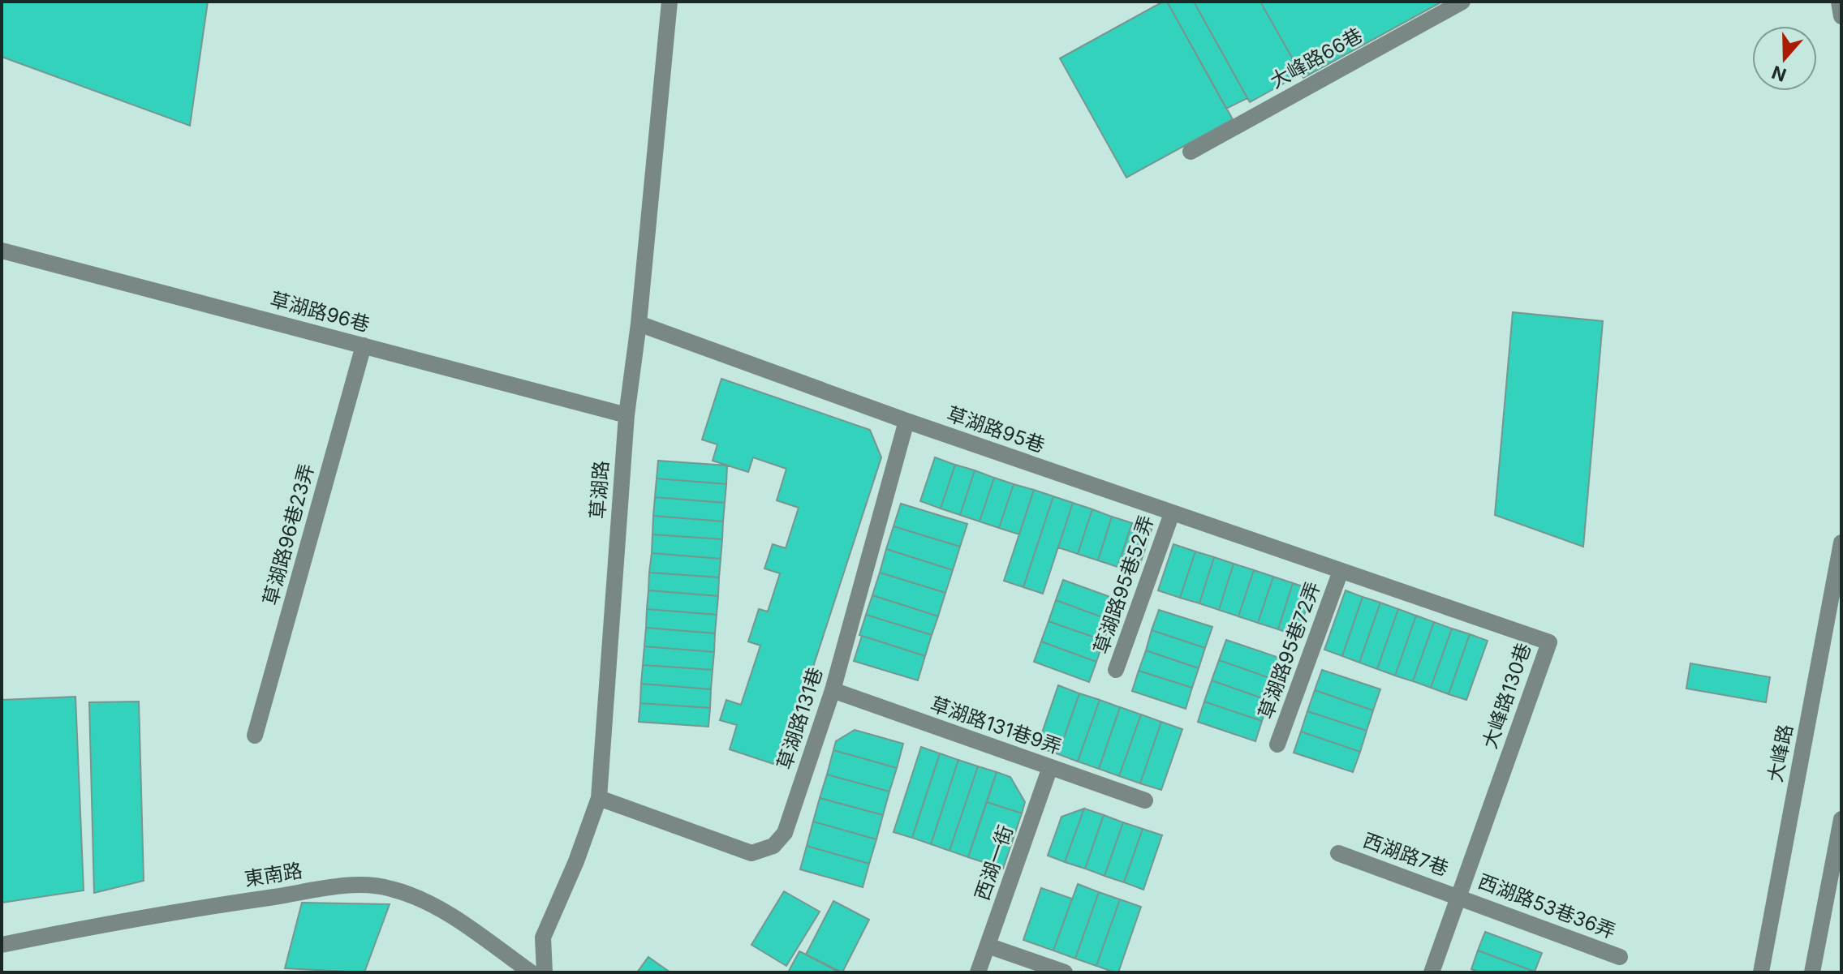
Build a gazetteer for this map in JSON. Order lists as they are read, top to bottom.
{
  "streets": {
    "street": [
      "大峰路66巷",
      "草湖路96巷",
      "草湖路95巷",
      "草湖路",
      "草湖路96巷23弄",
      "草湖路95巷52弄",
      "草湖路95巷72弄",
      "大峰路130巷",
      "草湖路131巷",
      "草湖路131巷9弄",
      "大峰路",
      "西湖路7巷",
      "西湖一街",
      "東南路",
      "西湖路53巷36弄"
    ]
  },
  "crossings": [
    ["草湖路96巷", "草湖路"],
    ["草湖路96巷", "草湖路96巷23弄"],
    ["草湖路95巷", "草湖路"],
    ["草湖路95巷", "草湖路95巷52弄"],
    ["草湖路95巷", "草湖路95巷72弄"],
    ["草湖路95巷", "大峰路130巷"],
    ["草湖路95巷", "草湖路131巷"],
    ["草湖路", "草湖路131巷"],
    ["草湖路95巷72弄", "大峰路130巷"],
    ["大峰路130巷", "西湖路7巷"],
    ["大峰路130巷", "西湖路53巷36弄"],
    ["草湖路131巷", "草湖路131巷9弄"],
    ["草湖路131巷9弄", "西湖一街"],
    ["西湖路7巷", "西湖路53巷36弄"]
  ],
  "north": "bottom"
}
